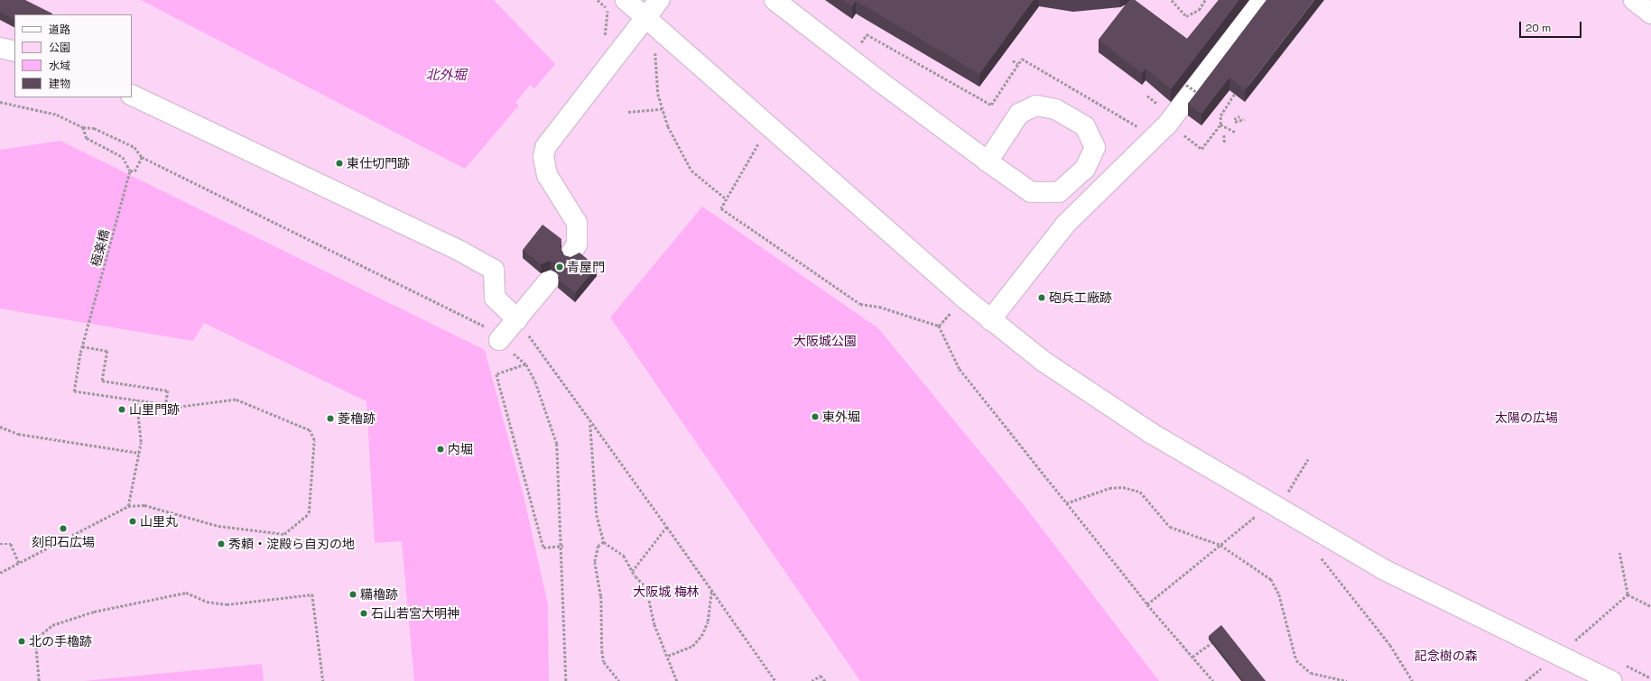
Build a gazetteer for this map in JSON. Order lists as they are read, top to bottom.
{
  "streets": {
    "path": ["極楽橋"]
  },
  "water": ["北外堀"],
  "parks": [
    "大阪城公園",
    "太陽の広場",
    "大阪城 梅林",
    "記念樹の森"
  ],
  "places": [
    "東仕切門跡",
    "青屋門",
    "砲兵工廠跡",
    "山里門跡",
    "東外堀",
    "菱櫓跡",
    "内堀",
    "山里丸",
    "刻印石広場",
    "秀頼・淀殿ら自刃の地",
    "糒櫓跡",
    "石山若宮大明神",
    "北の手櫓跡"
  ],
  "legend": [
    "道路",
    "公園",
    "水域",
    "建物"
  ],
  "scale_bar": "20 m"
}
